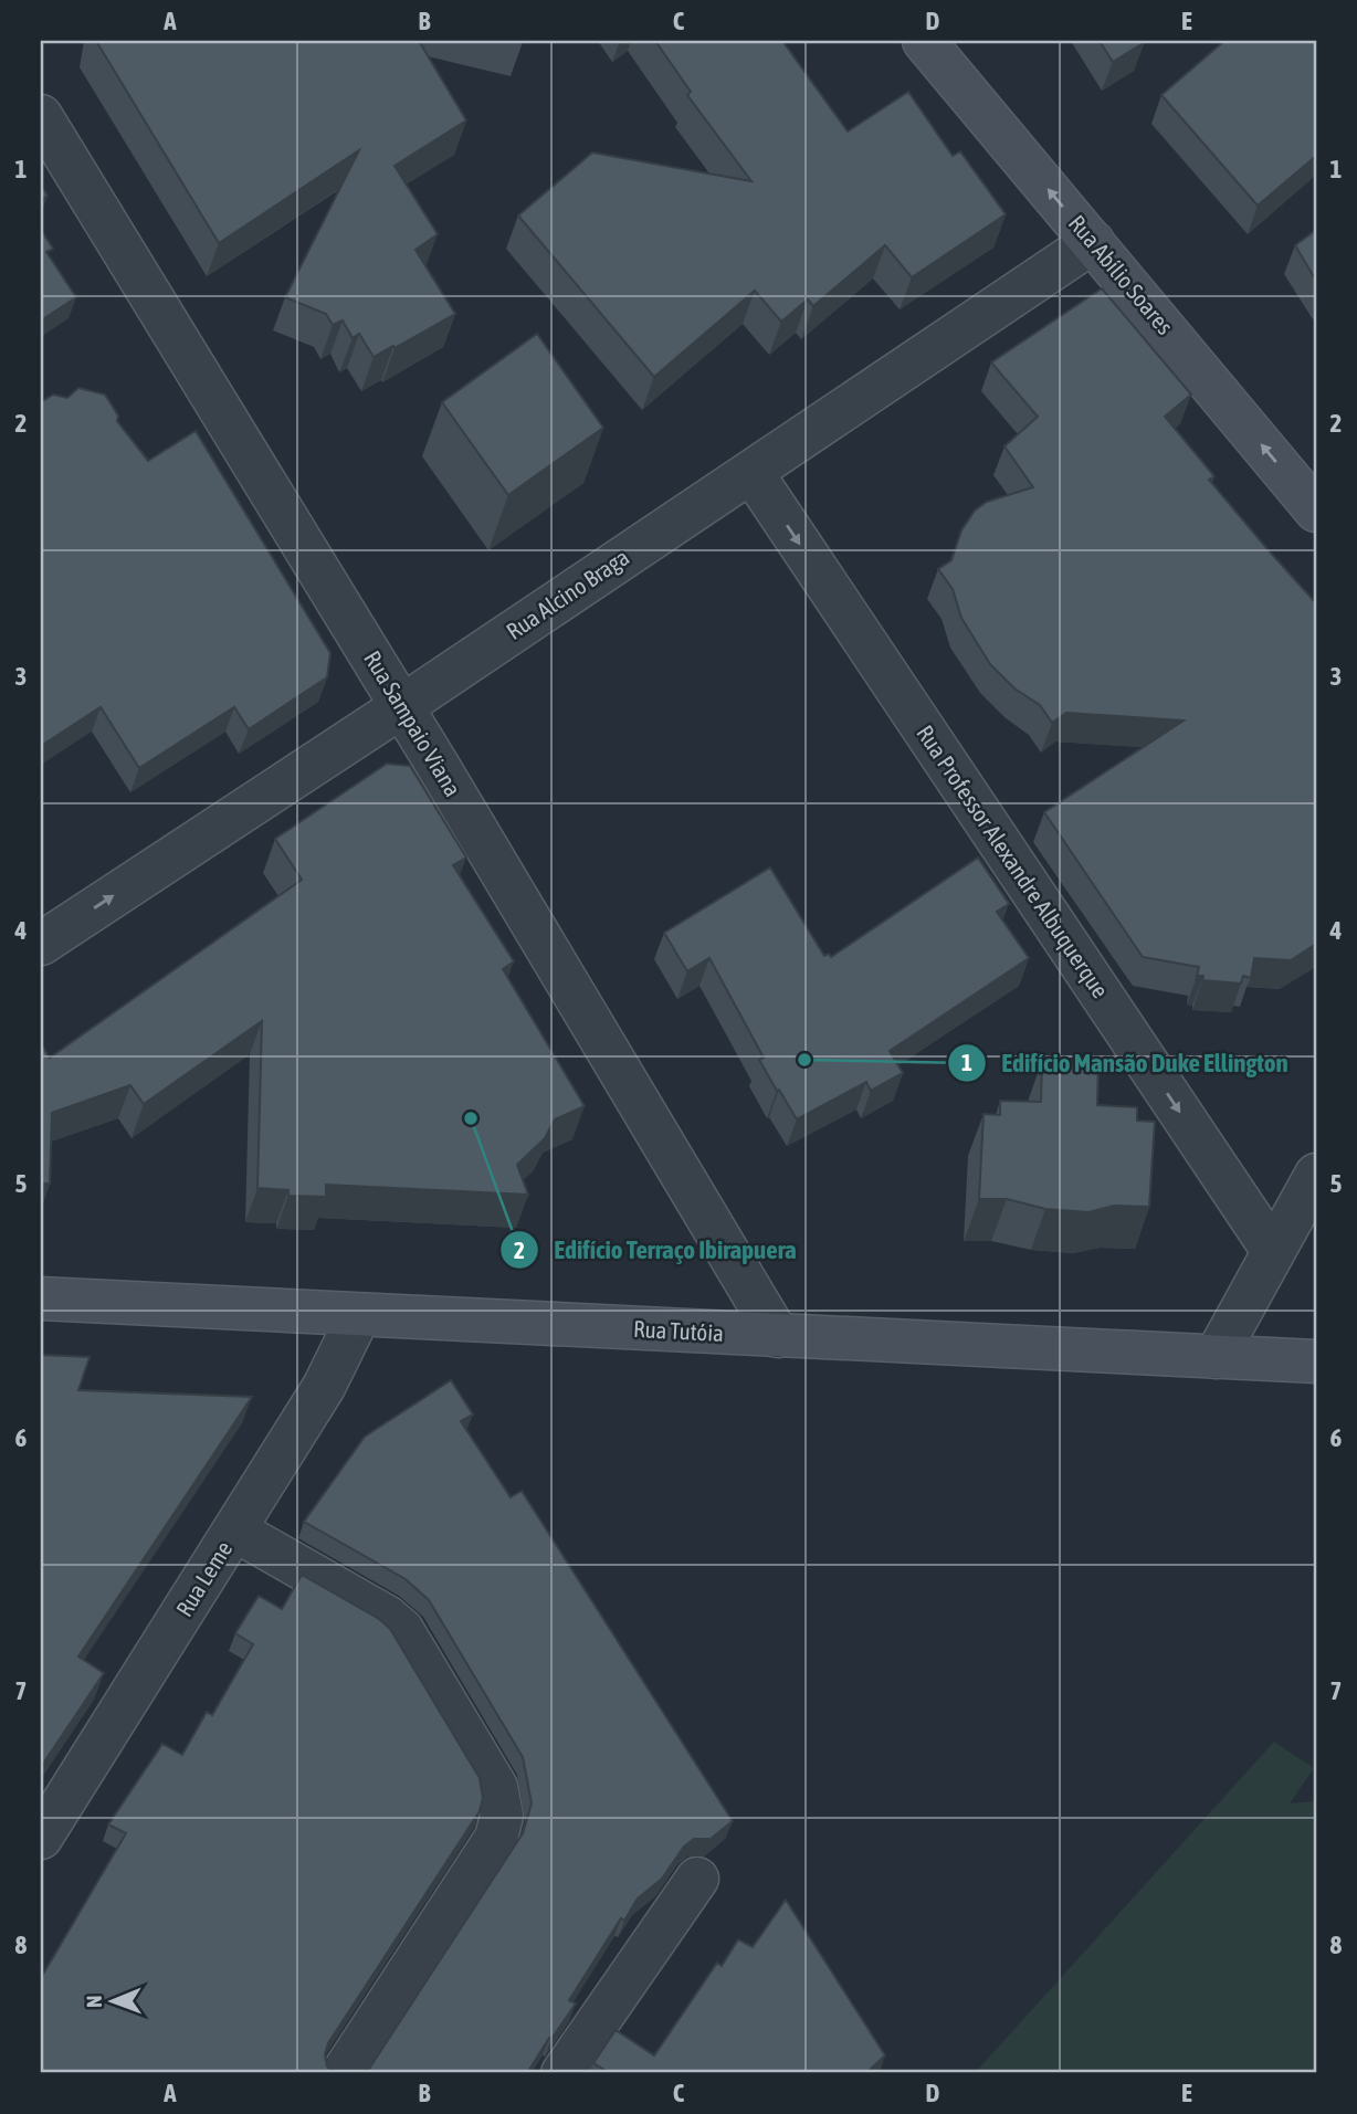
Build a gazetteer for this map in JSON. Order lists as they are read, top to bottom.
{
  "streets": {
    "street": [
      "Rua Abílio Soares",
      "Rua Alcino Braga",
      "Rua Sampaio Viana",
      "Rua Professor Alexandre Albuquerque",
      "Rua Tutóia",
      "Rua Leme"
    ]
  },
  "crossings": [
    ["Rua Abílio Soares", "Rua Alcino Braga"],
    ["Rua Alcino Braga", "Rua Sampaio Viana"],
    ["Rua Alcino Braga", "Rua Professor Alexandre Albuquerque"],
    ["Rua Sampaio Viana", "Rua Tutóia"],
    ["Rua Tutóia", "Rua Leme"]
  ],
  "one_way": ["Rua Abílio Soares", "Rua Professor Alexandre Albuquerque"],
  "places": ["Edifício Mansão Duke Ellington", "Edifício Terraço Ibirapuera"],
  "north": "left",
  "grid": {
    "columns": [
      "A",
      "B",
      "C",
      "D",
      "E"
    ],
    "rows": [
      "1",
      "2",
      "3",
      "4",
      "5",
      "6",
      "7",
      "8"
    ]
  }
}
